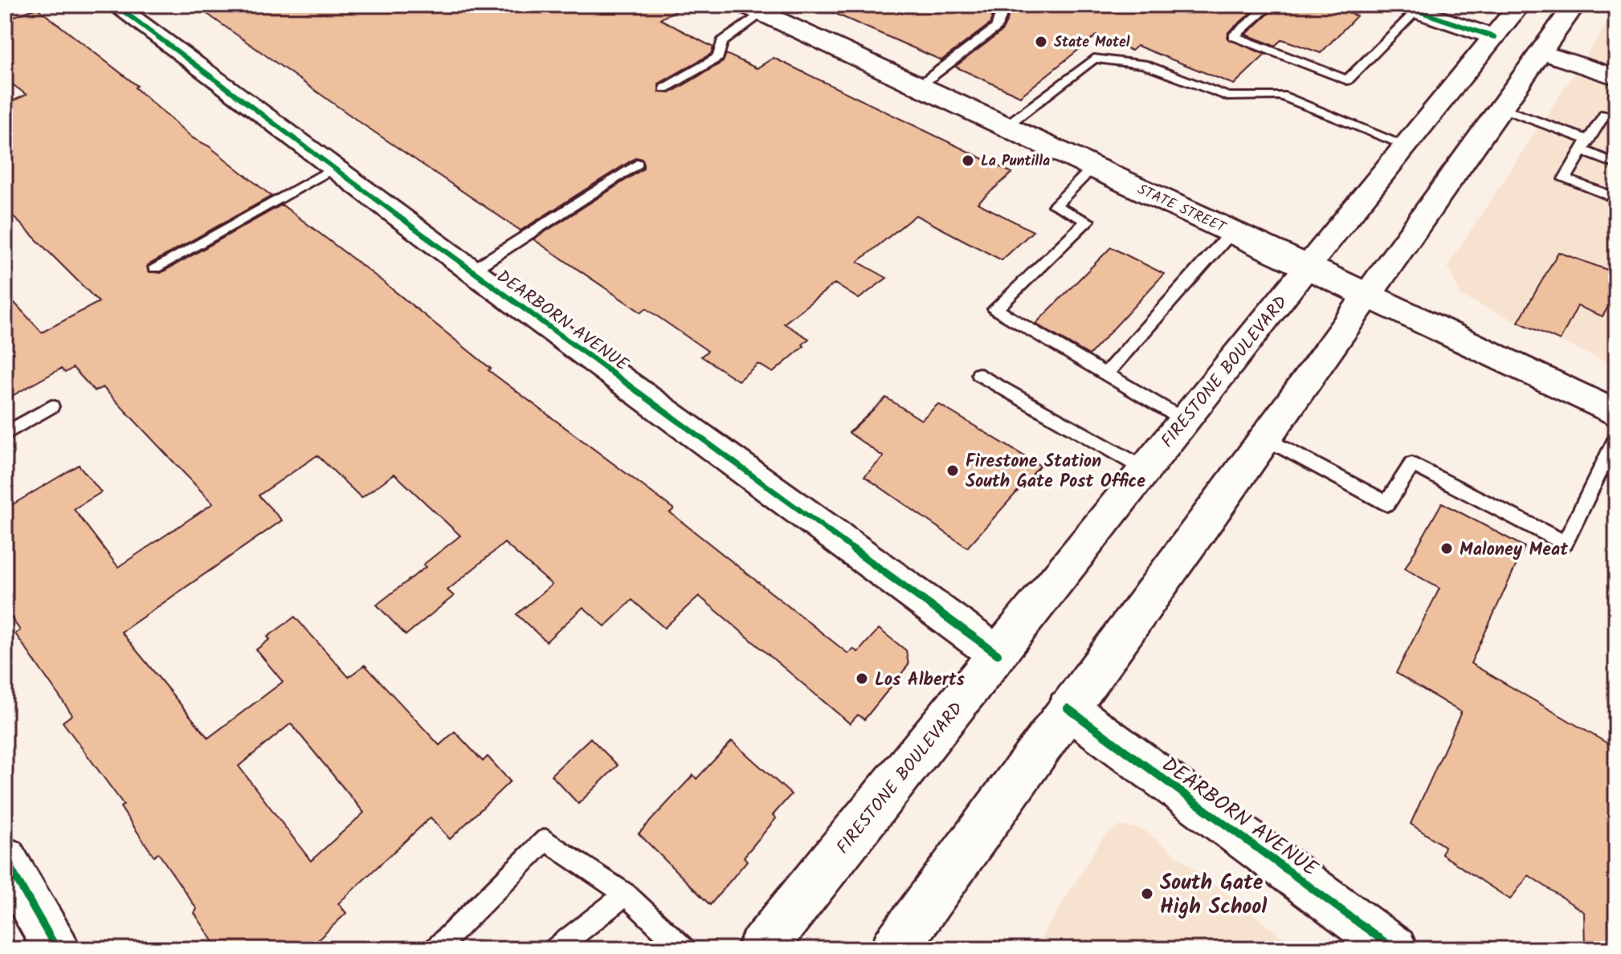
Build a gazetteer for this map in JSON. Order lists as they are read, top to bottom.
{
  "streets": {
    "main road": ["STATE STREET", "FIRESTONE BOULEVARD"],
    "street": ["DEARBORN AVENUE"]
  },
  "crossings": [
    ["STATE STREET", "FIRESTONE BOULEVARD"],
    ["DEARBORN AVENUE", "FIRESTONE BOULEVARD"]
  ],
  "places": [
    "State Motel",
    "La Puntilla",
    "Firestone Station South Gate Post Office",
    "Maloney Meat",
    "Los Alberts",
    "South Gate High School"
  ]
}
